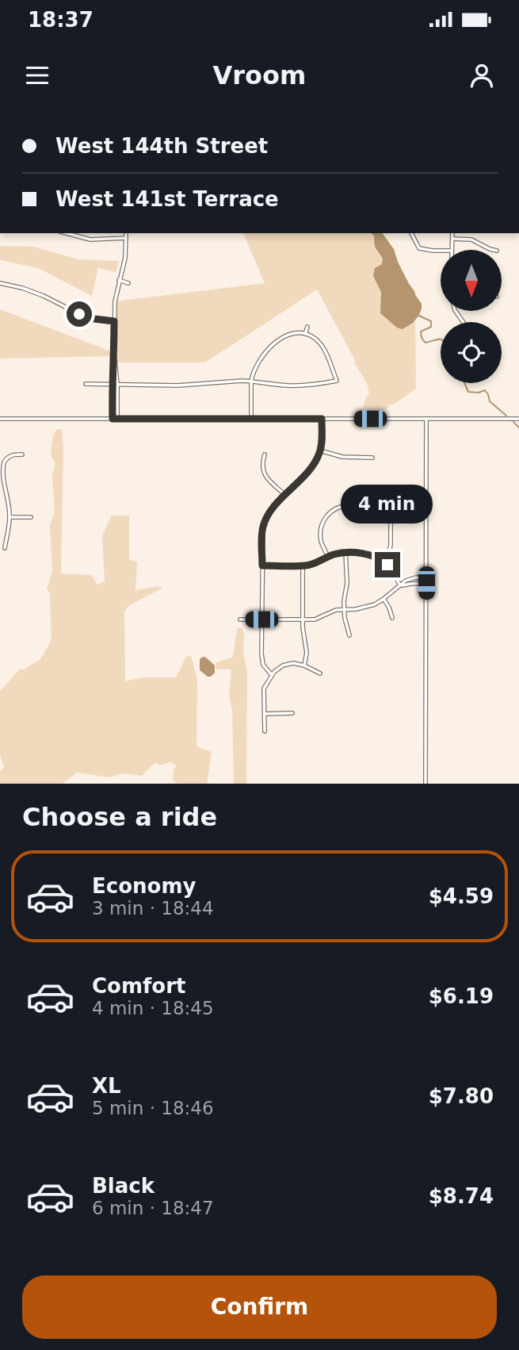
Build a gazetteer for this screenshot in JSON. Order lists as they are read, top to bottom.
{
  "north": "bottom",
  "page": {
    "status": "18:37",
    "header": "Vroom",
    "banner": ["West 144th Street", "West 141st Terrace"],
    "bubble": "4 min",
    "heading": "Choose a ride",
    "list": [
      {
        "name": "Economy",
        "note": "3 min · 18:44",
        "value": "$4.59"
      },
      {
        "name": "Comfort",
        "note": "4 min · 18:45",
        "value": "$6.19"
      },
      {
        "name": "XL",
        "note": "5 min · 18:46",
        "value": "$7.80"
      },
      {
        "name": "Black",
        "note": "6 min · 18:47",
        "value": "$8.74"
      }
    ],
    "buttons": "Confirm"
  }
}
